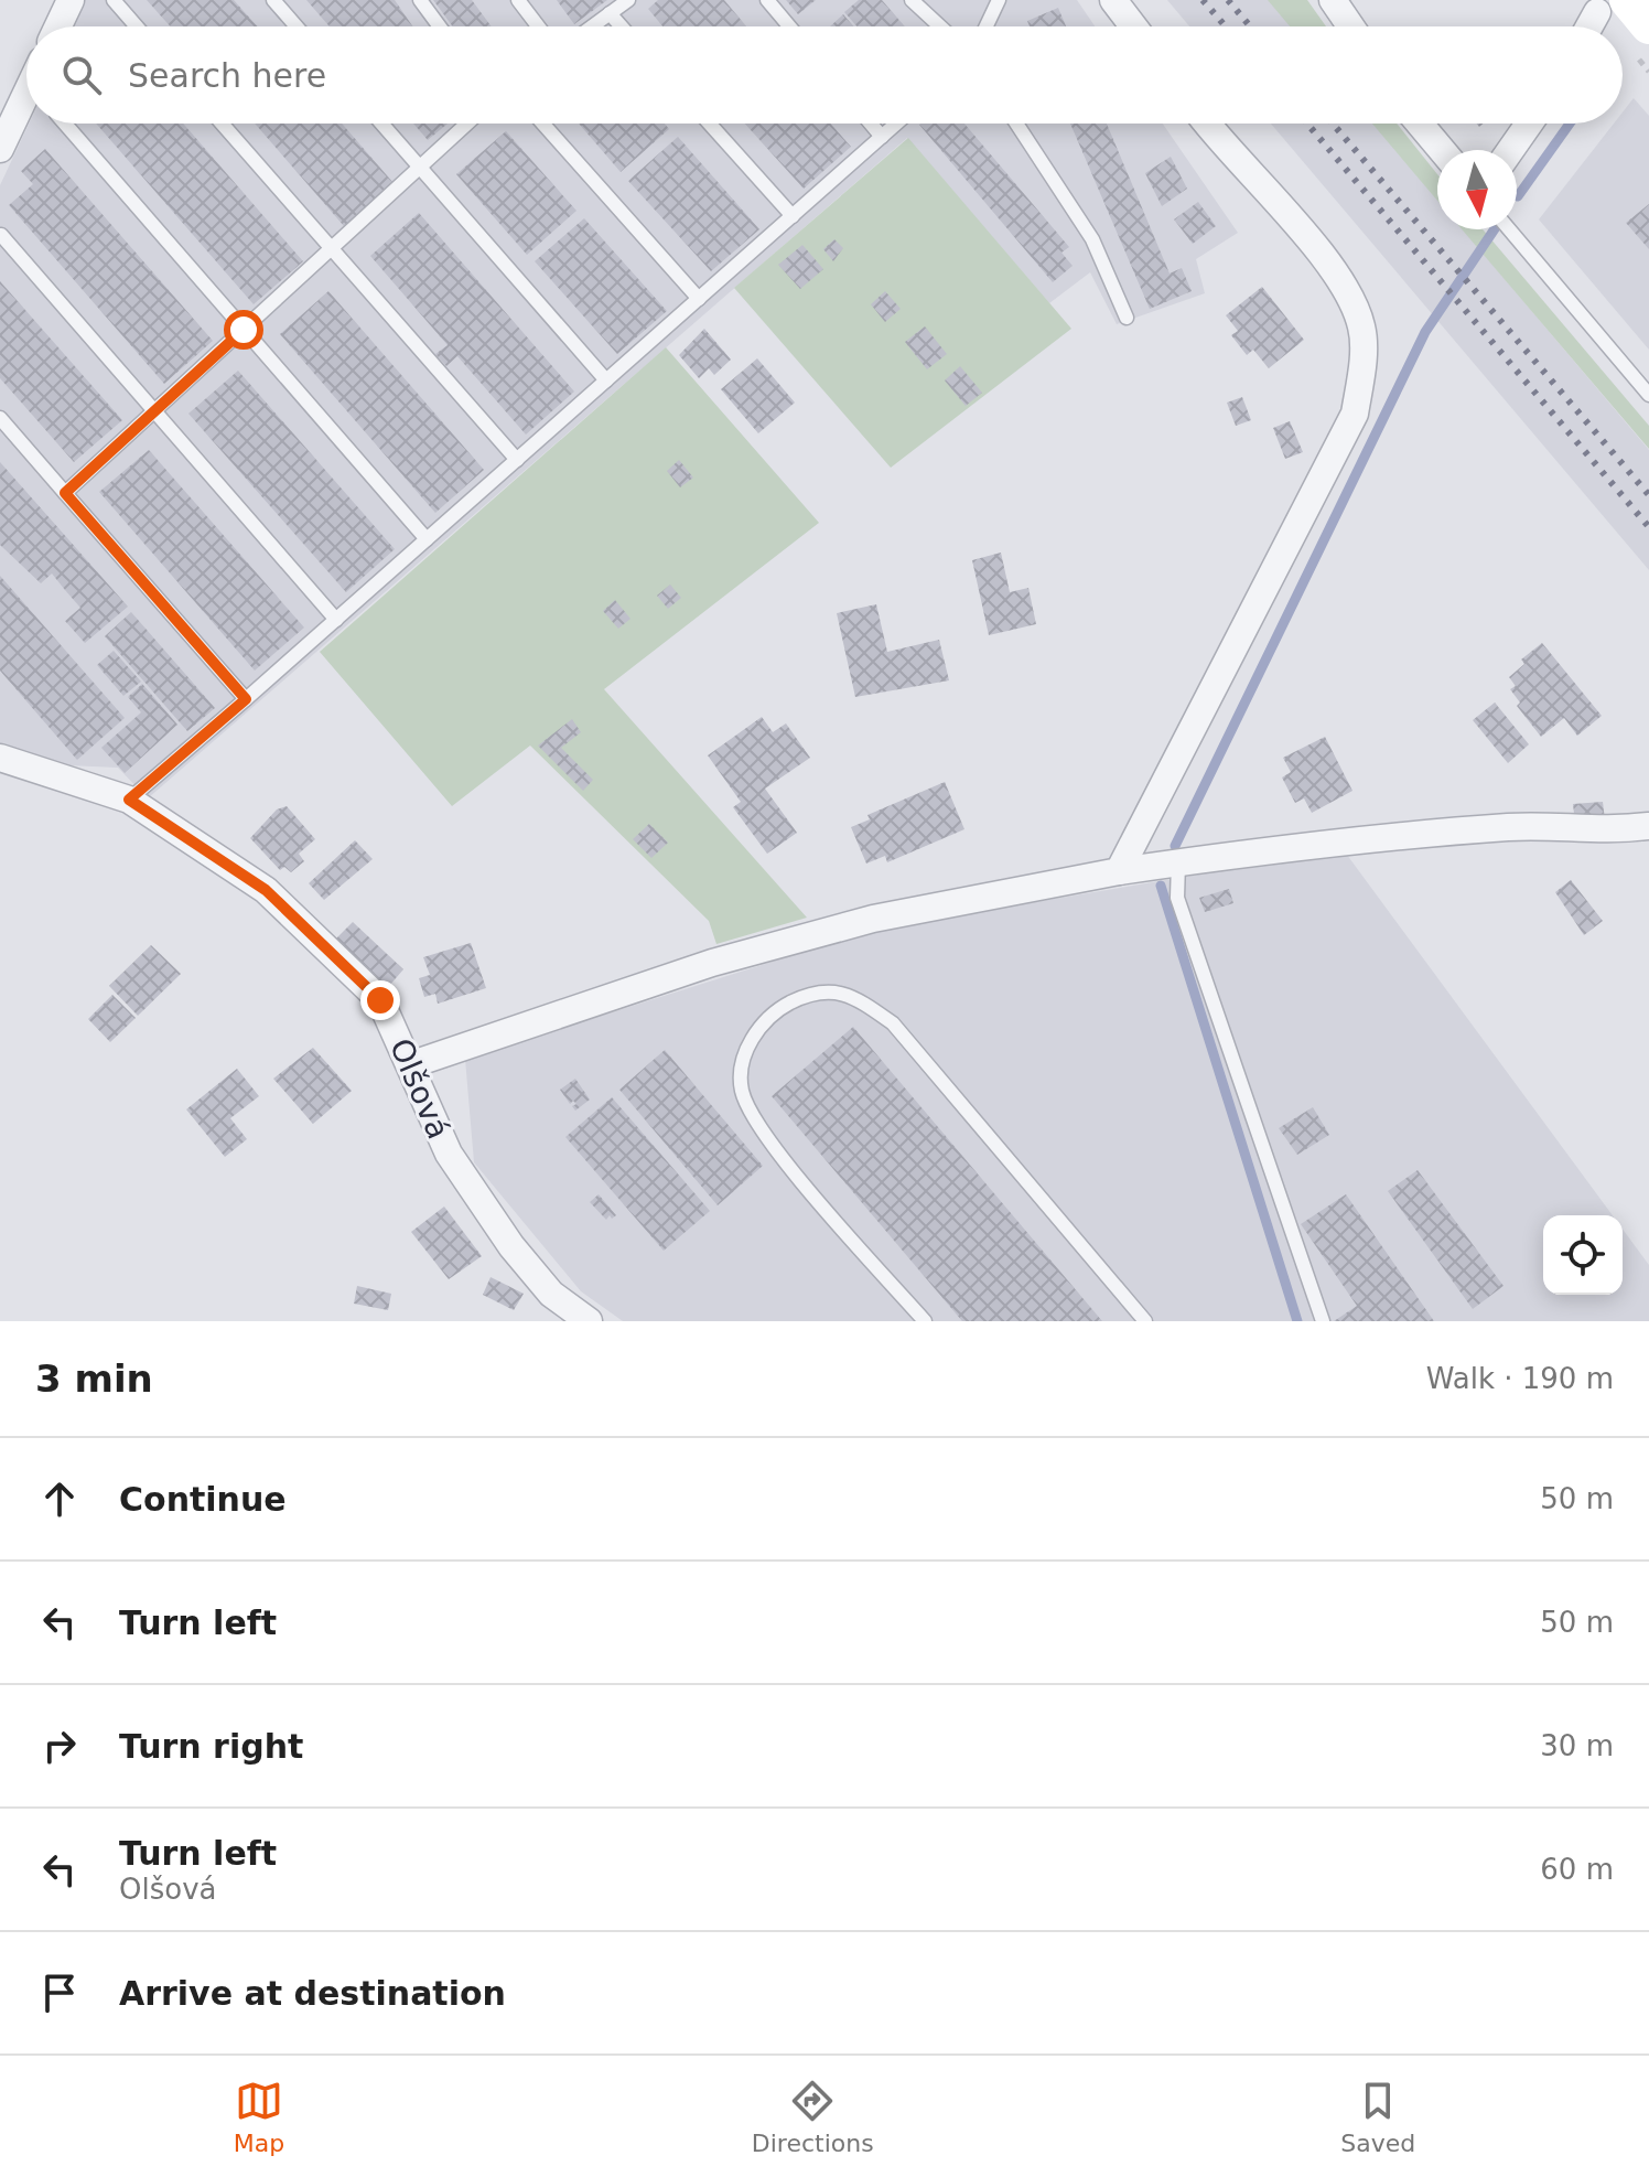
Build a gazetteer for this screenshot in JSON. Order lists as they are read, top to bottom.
{
  "streets": {
    "street": ["Olšová"]
  },
  "north": "bottom",
  "page": {
    "search": "Search here",
    "heading": ["3 min", "Walk · 190 m"],
    "list": [
      ["Continue", "50 m"],
      ["Turn left", "50 m"],
      ["Turn right", "30 m"],
      ["Turn left", "Olšová", "60 m"],
      "Arrive at destination"
    ],
    "nav": ["Map", "Directions", "Saved"]
  }
}
